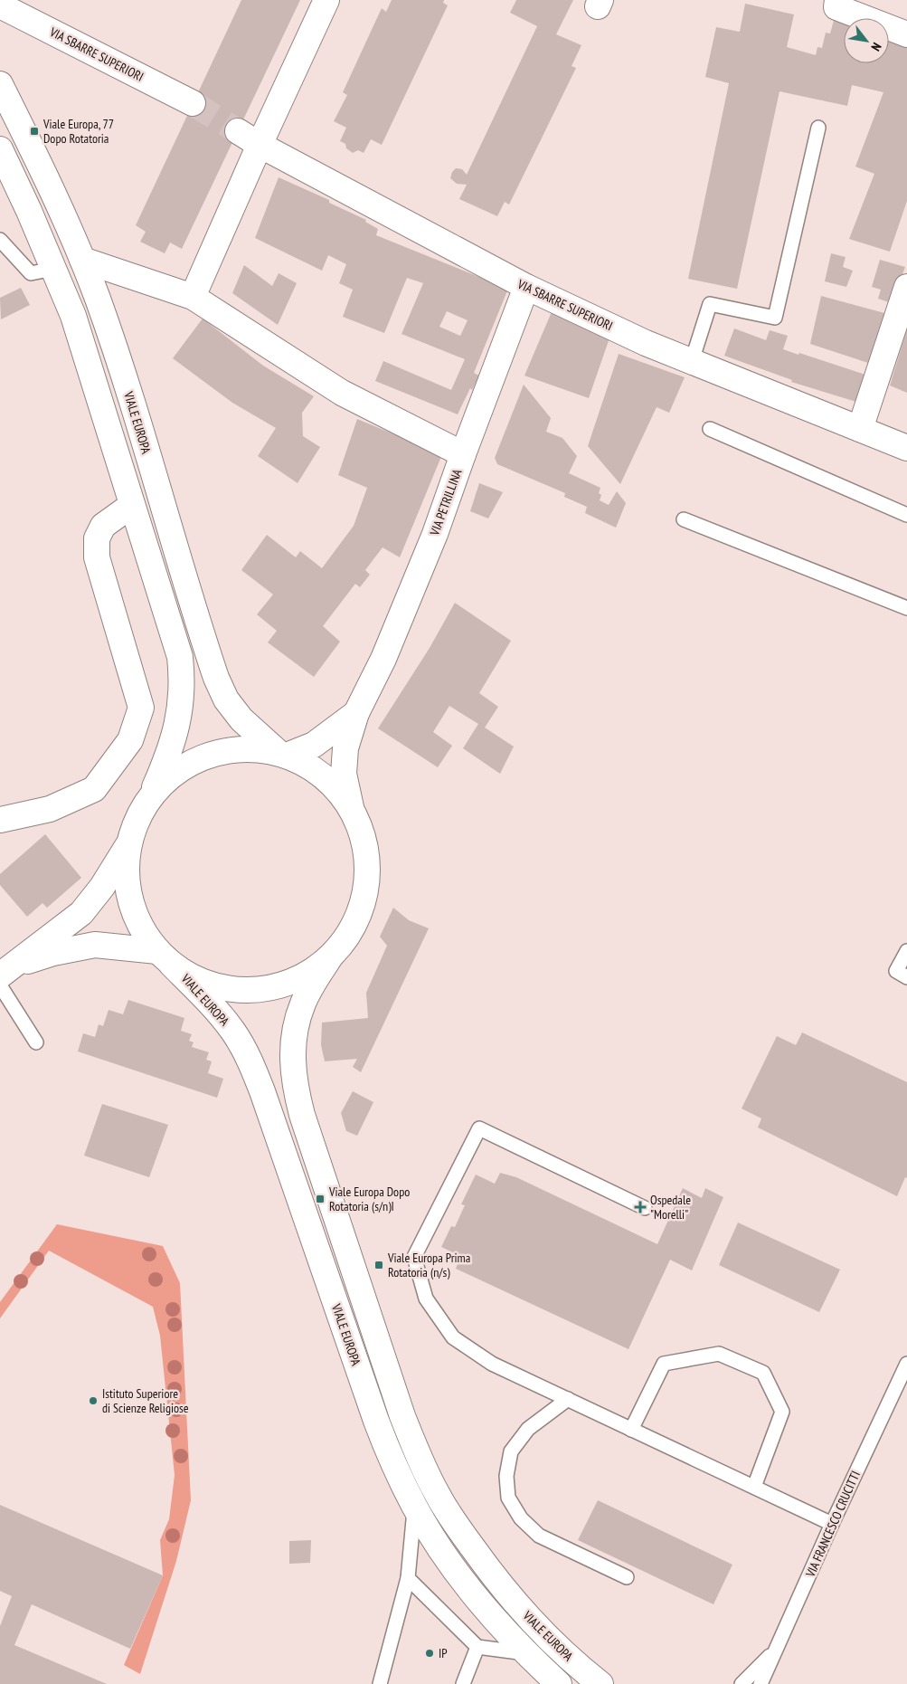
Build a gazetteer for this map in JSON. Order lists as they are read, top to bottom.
{
  "streets": {
    "main road": ["VIA SBARRE SUPERIORI", "VIALE EUROPA", "VIA PETRILLINA"],
    "lane": ["VIA FRANCESCO CRUCITTI"]
  },
  "crossings": [
    ["VIA SBARRE SUPERIORI", "VIA PETRILLINA"]
  ],
  "places": {
    "transit": ["Viale Europa, 77 Dopo Rotatoria", "Viale Europa Dopo Rotatoria (s/n)I", "Viale Europa Prima Rotatoria (n/s)"],
    "health": ["Ospedale \"Morelli\""],
    "other": ["Istituto Superiore di Scienze Religiose", "IP"]
  },
  "north": "bottom right"
}
